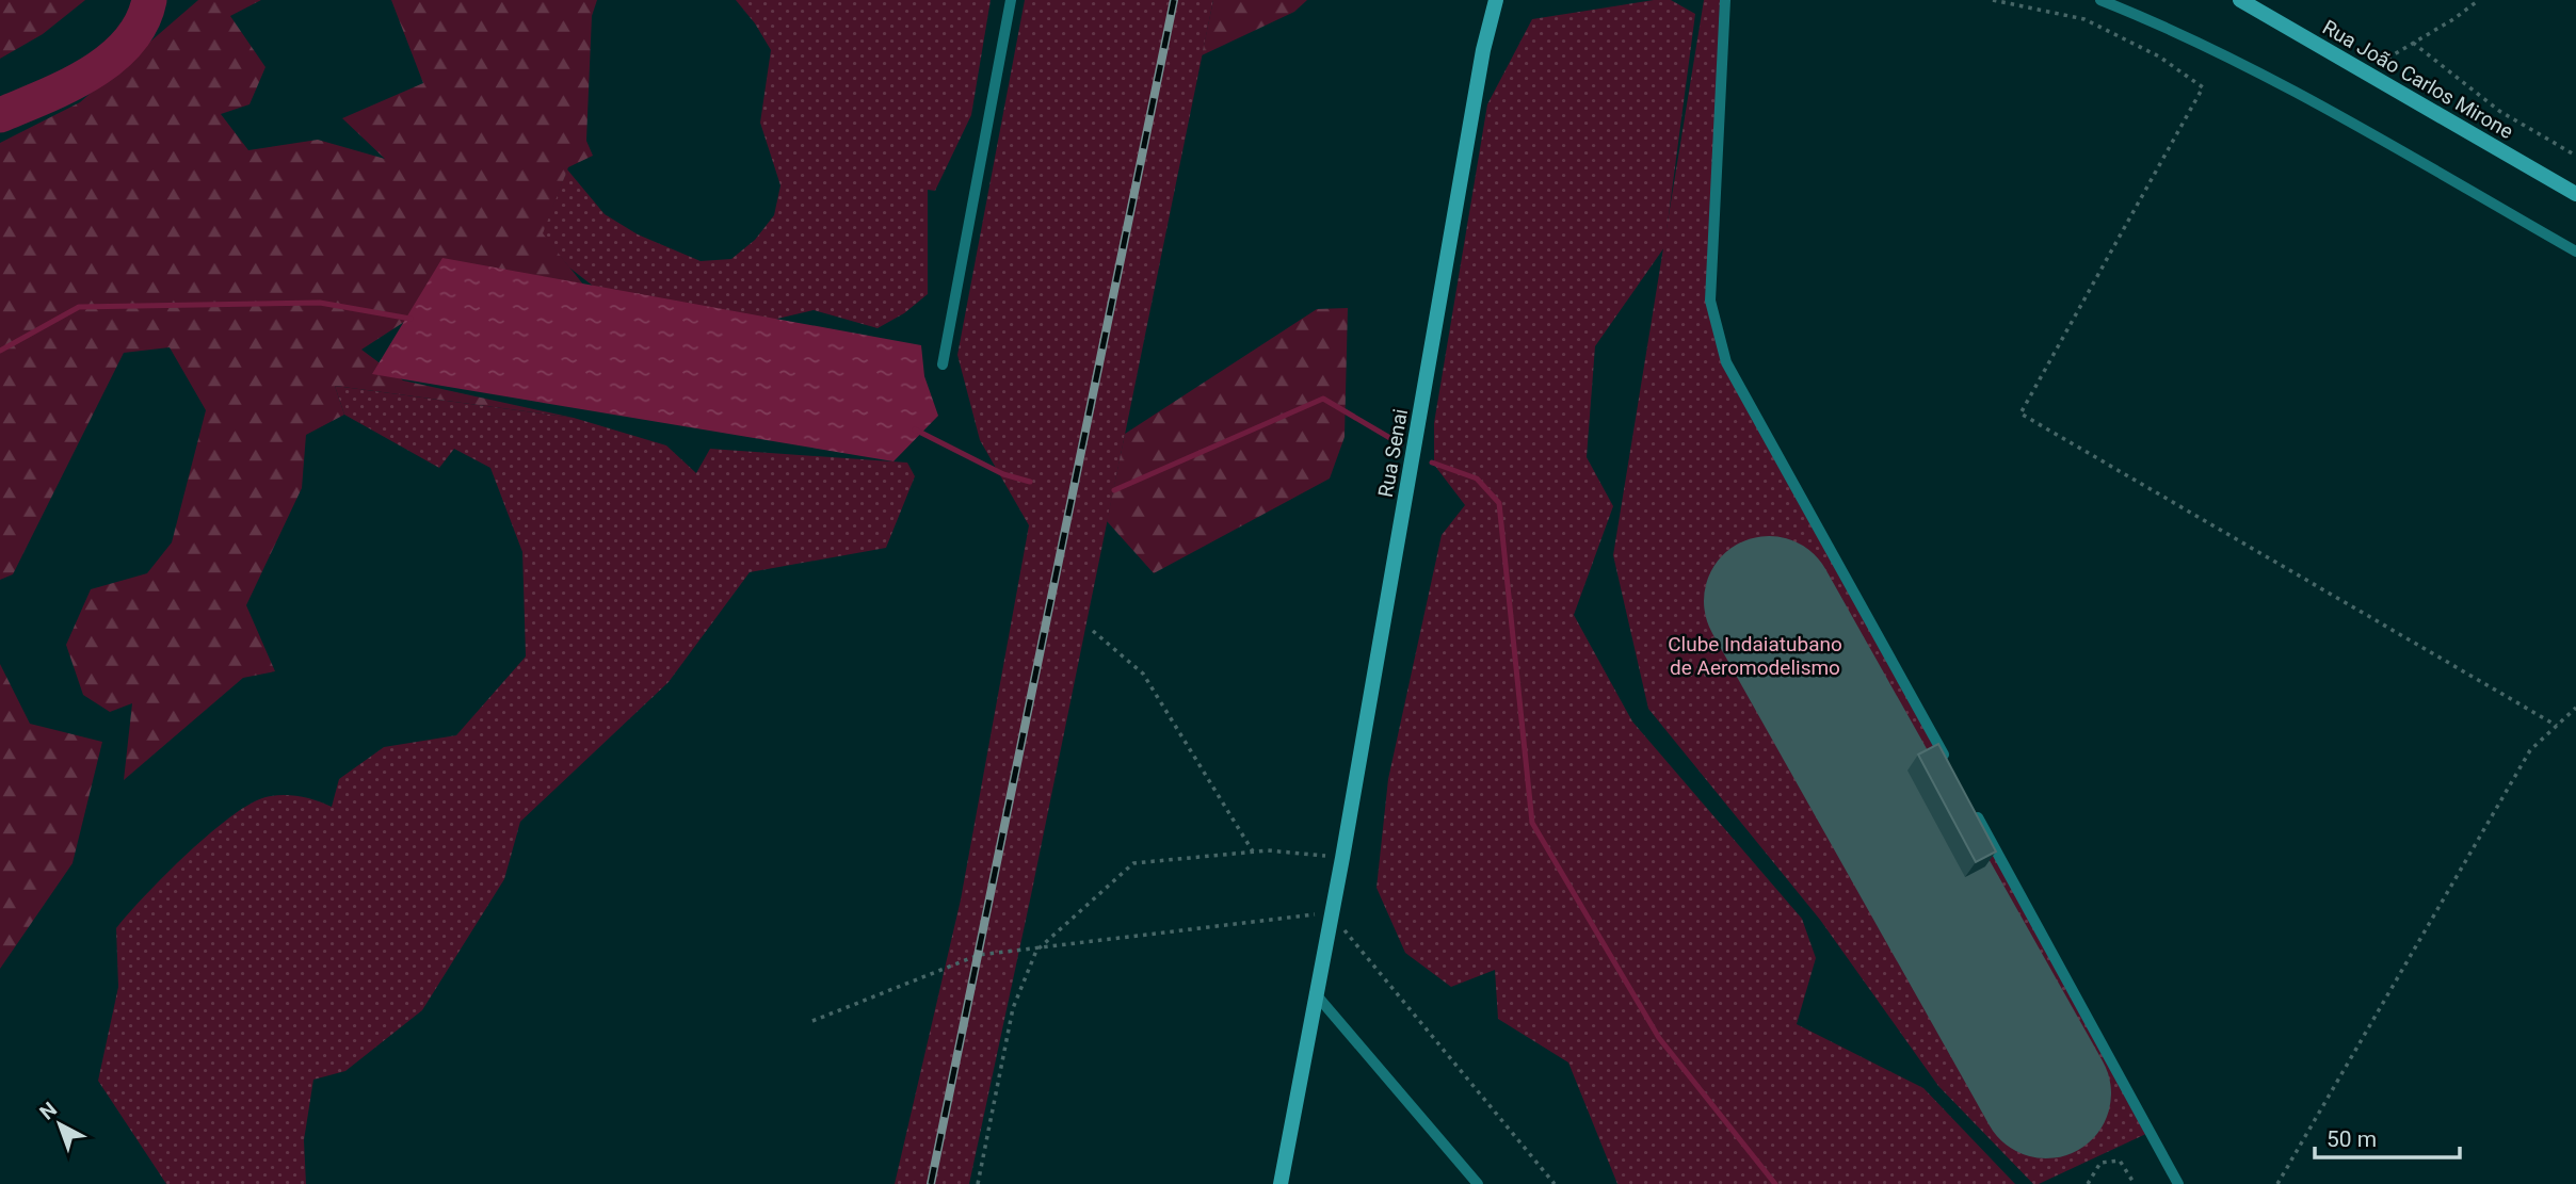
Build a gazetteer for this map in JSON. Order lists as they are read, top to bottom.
{
  "streets": {
    "street": ["Rua João Carlos Mirone", "Rua Senai"]
  },
  "parks": ["Clube Indaiatubano de Aeromodelismo"],
  "scale_bar": "50 m",
  "north": "top left"
}
